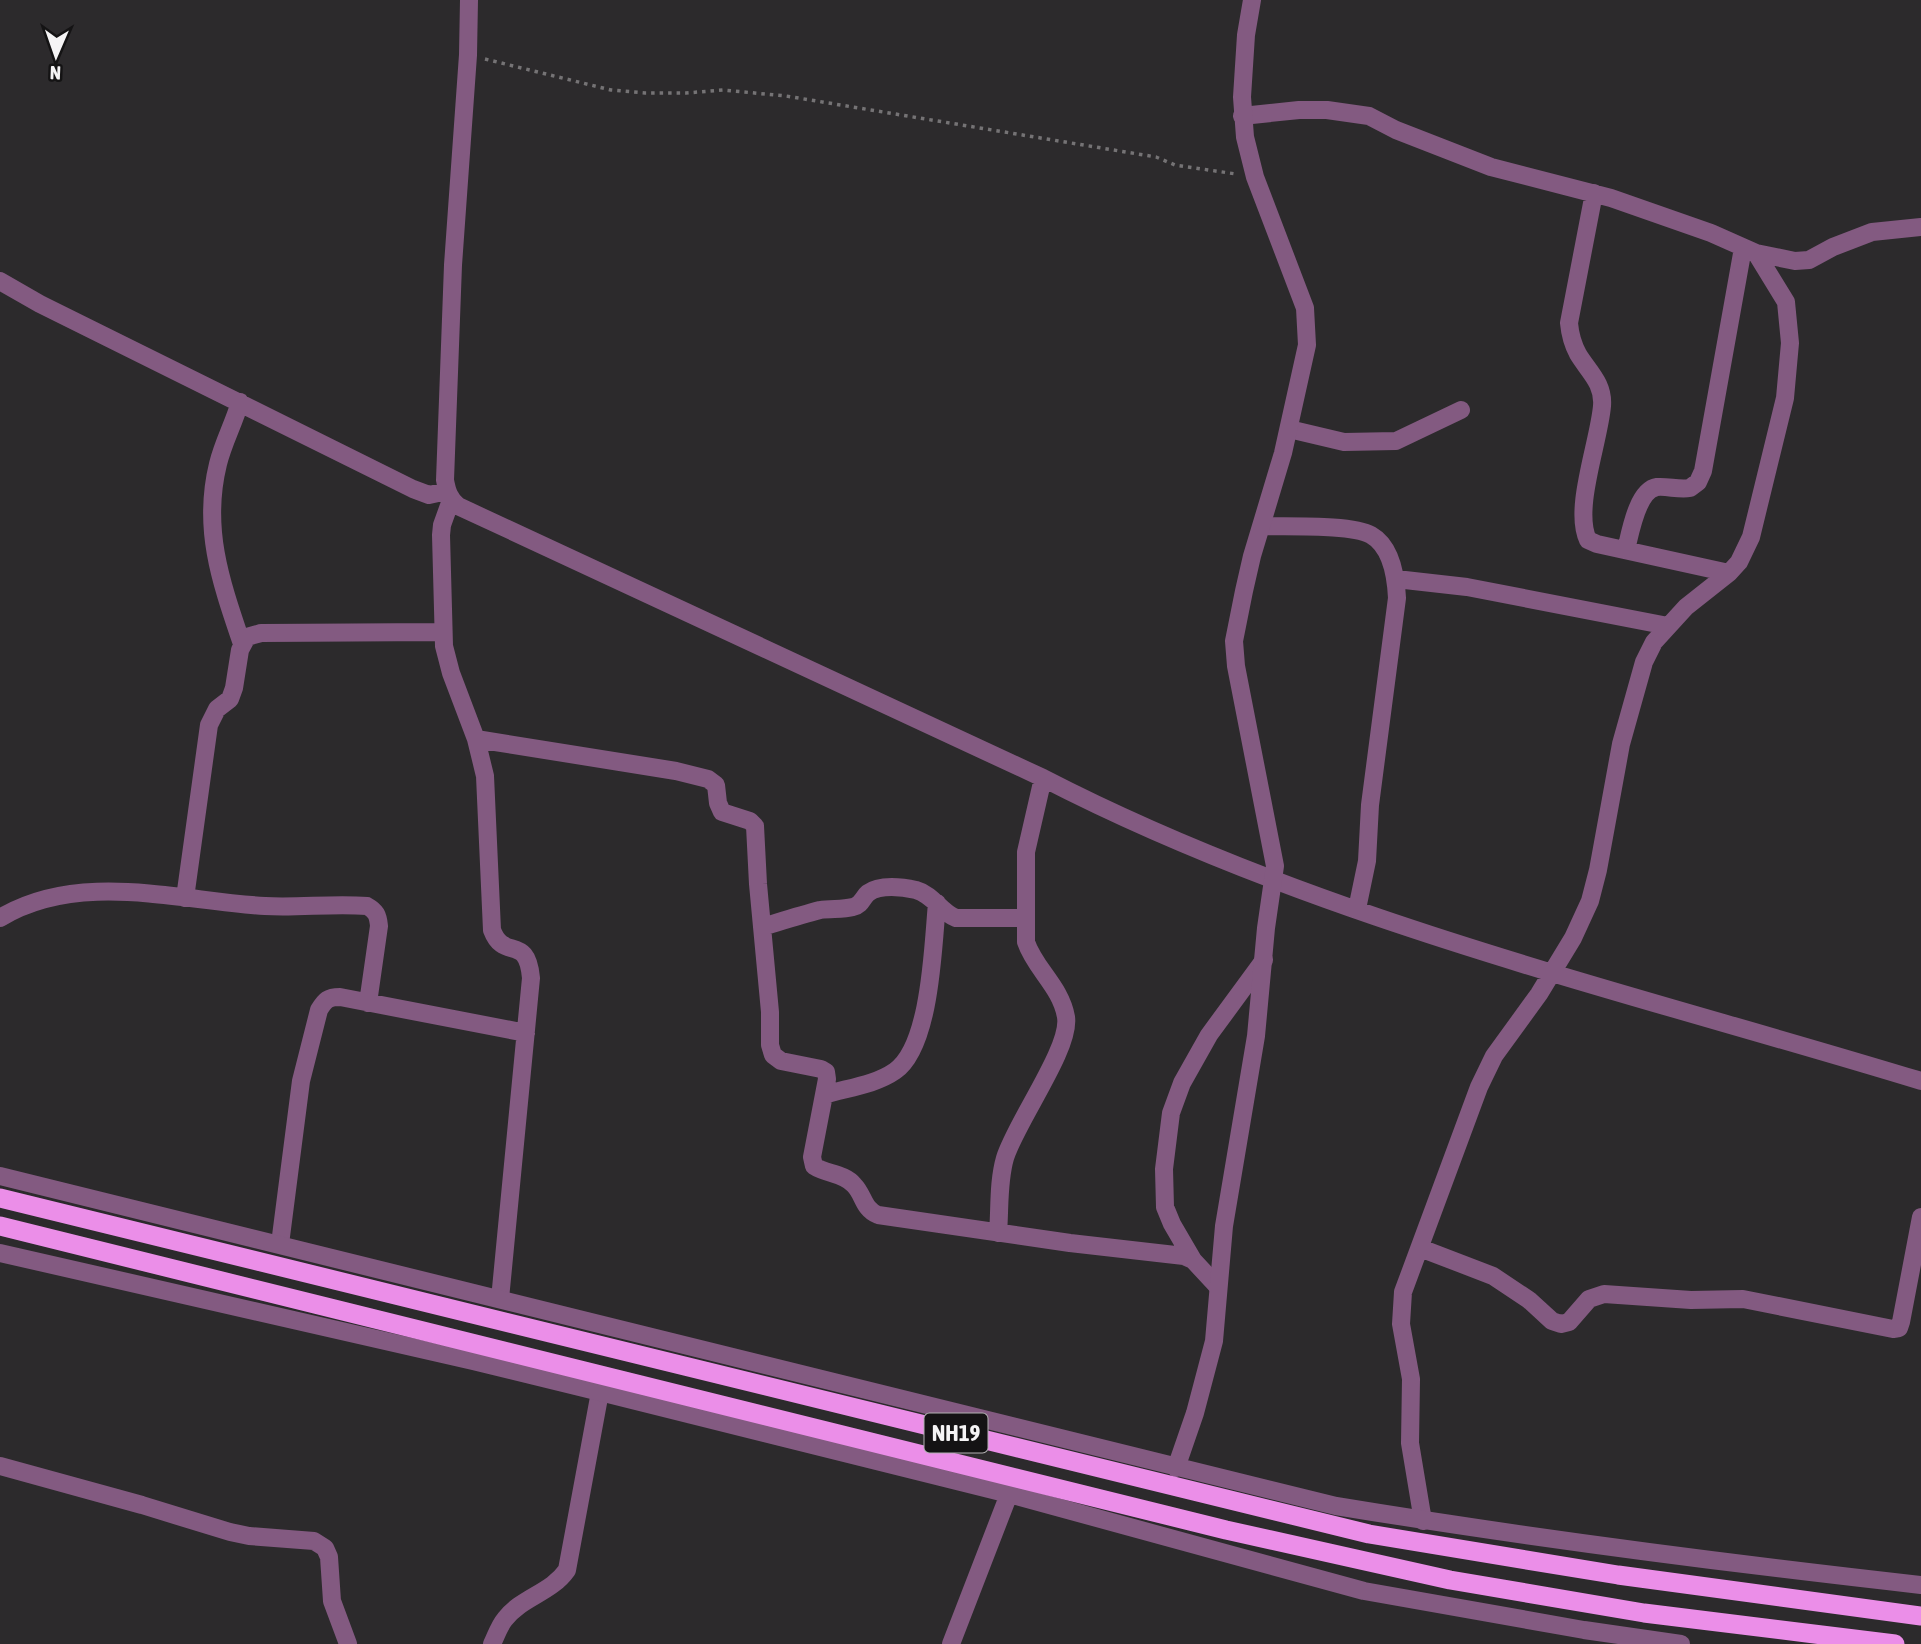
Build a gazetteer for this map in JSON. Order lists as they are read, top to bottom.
{
  "streets": {
    "highway": ["NH19"]
  },
  "north": "bottom"
}
